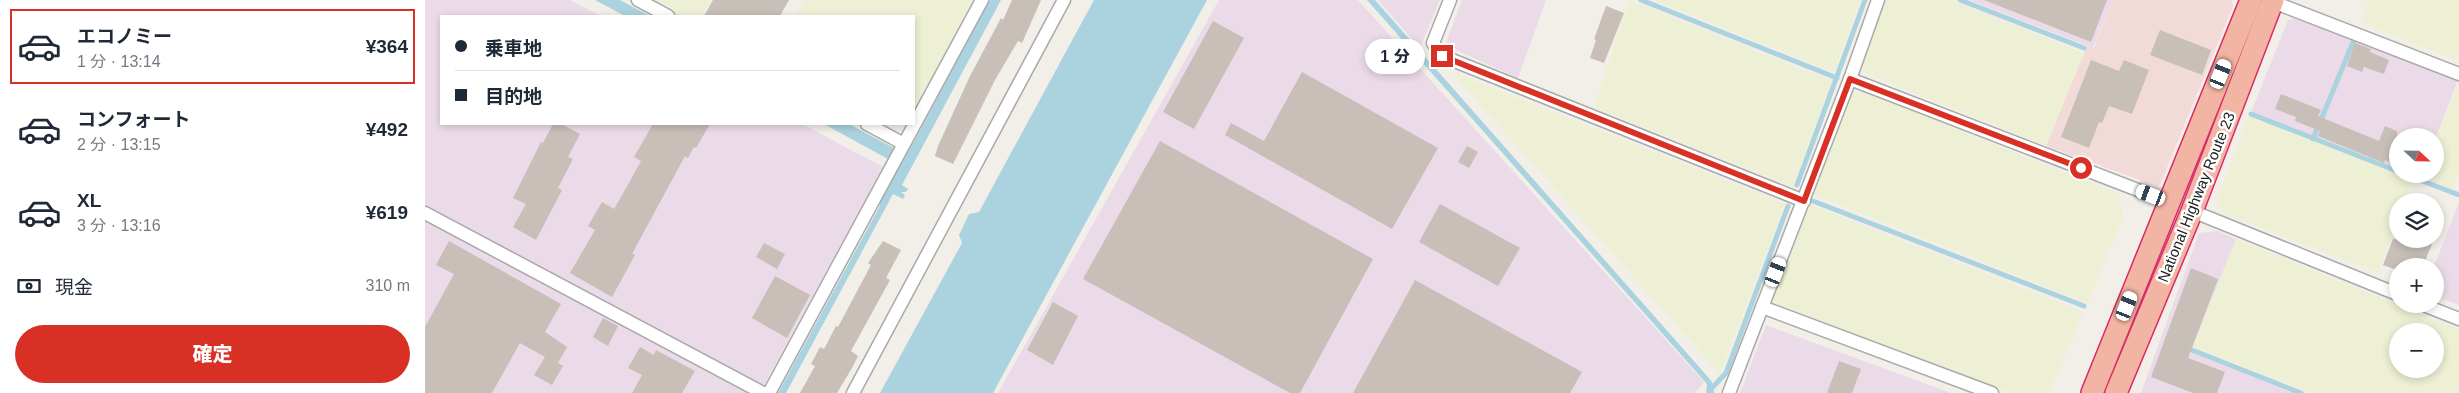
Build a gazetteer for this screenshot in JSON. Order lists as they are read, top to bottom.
{
  "streets": {
    "highway": ["National Highway Route 23"]
  },
  "north": "right",
  "page": {
    "list": [
      {
        "name": "エコノミー",
        "note": "1 分 · 13:14",
        "value": "¥364"
      },
      {
        "name": "コンフォート",
        "note": "2 分 · 13:15",
        "value": "¥492"
      },
      {
        "name": "XL",
        "note": "3 分 · 13:16",
        "value": "¥619"
      }
    ],
    "banner": ["乗車地", "目的地"],
    "bubble": "1 分",
    "map_buttons": ["+", "−"],
    "pay": ["現金", "310 m"],
    "buttons": "確定"
  }
}
